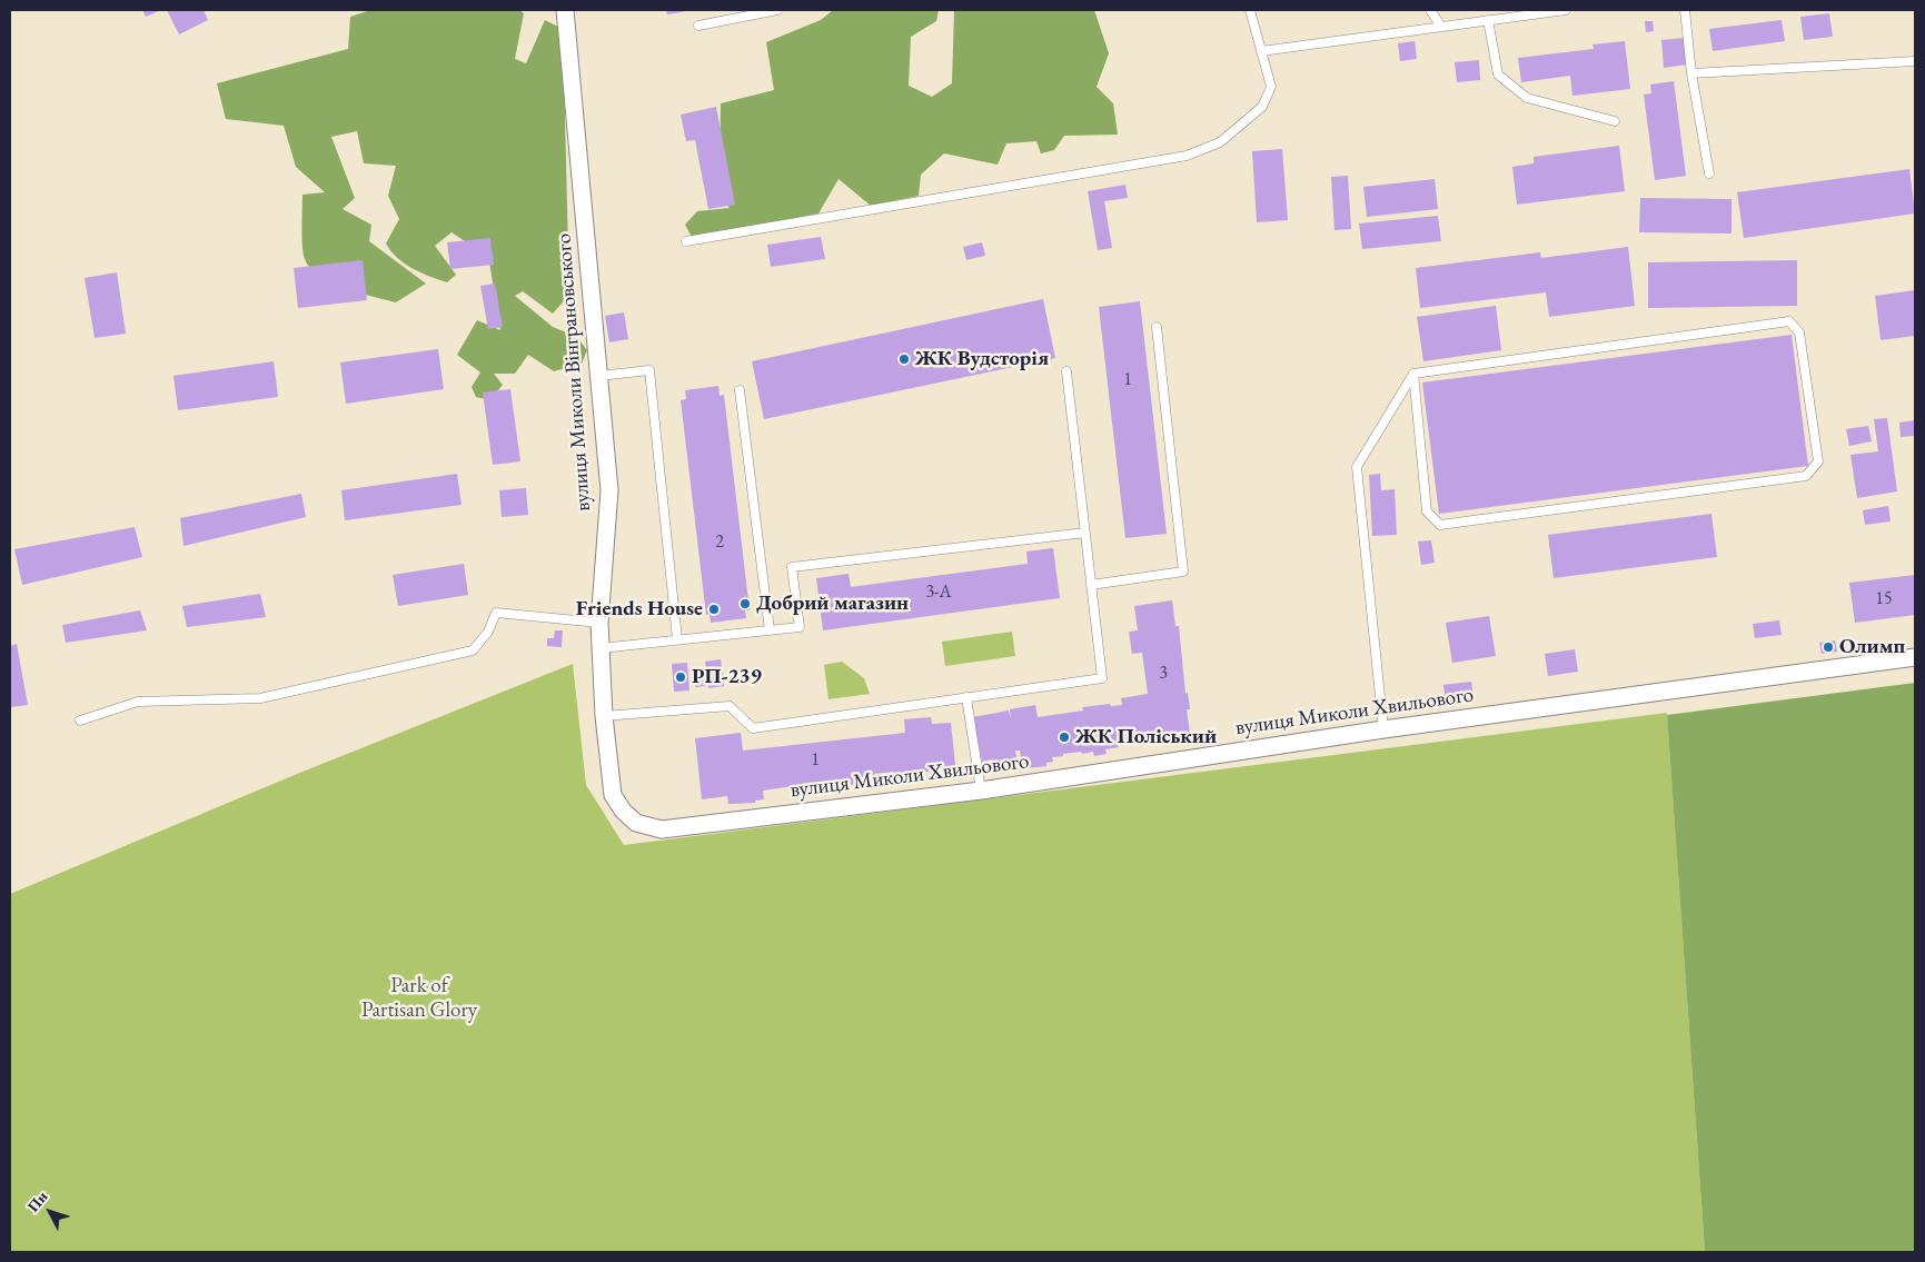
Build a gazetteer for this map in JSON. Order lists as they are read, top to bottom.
{
  "streets": {
    "street": ["вулиця Миколи Вінграновського", "вулиця Миколи Хвильового"]
  },
  "crossings": [
    ["вулиця Миколи Вінграновського", "вулиця Миколи Хвильового"]
  ],
  "parks": ["Park of Partisan Glory"],
  "places": [
    "ЖК Вудсторія",
    "Добрий магазин",
    "Friends House",
    "Олимп",
    "РП-239",
    "ЖК Поліський"
  ],
  "house_numbers": [
    "1",
    "2",
    "3-А",
    "15",
    "3",
    "1"
  ],
  "north": "top left"
}
